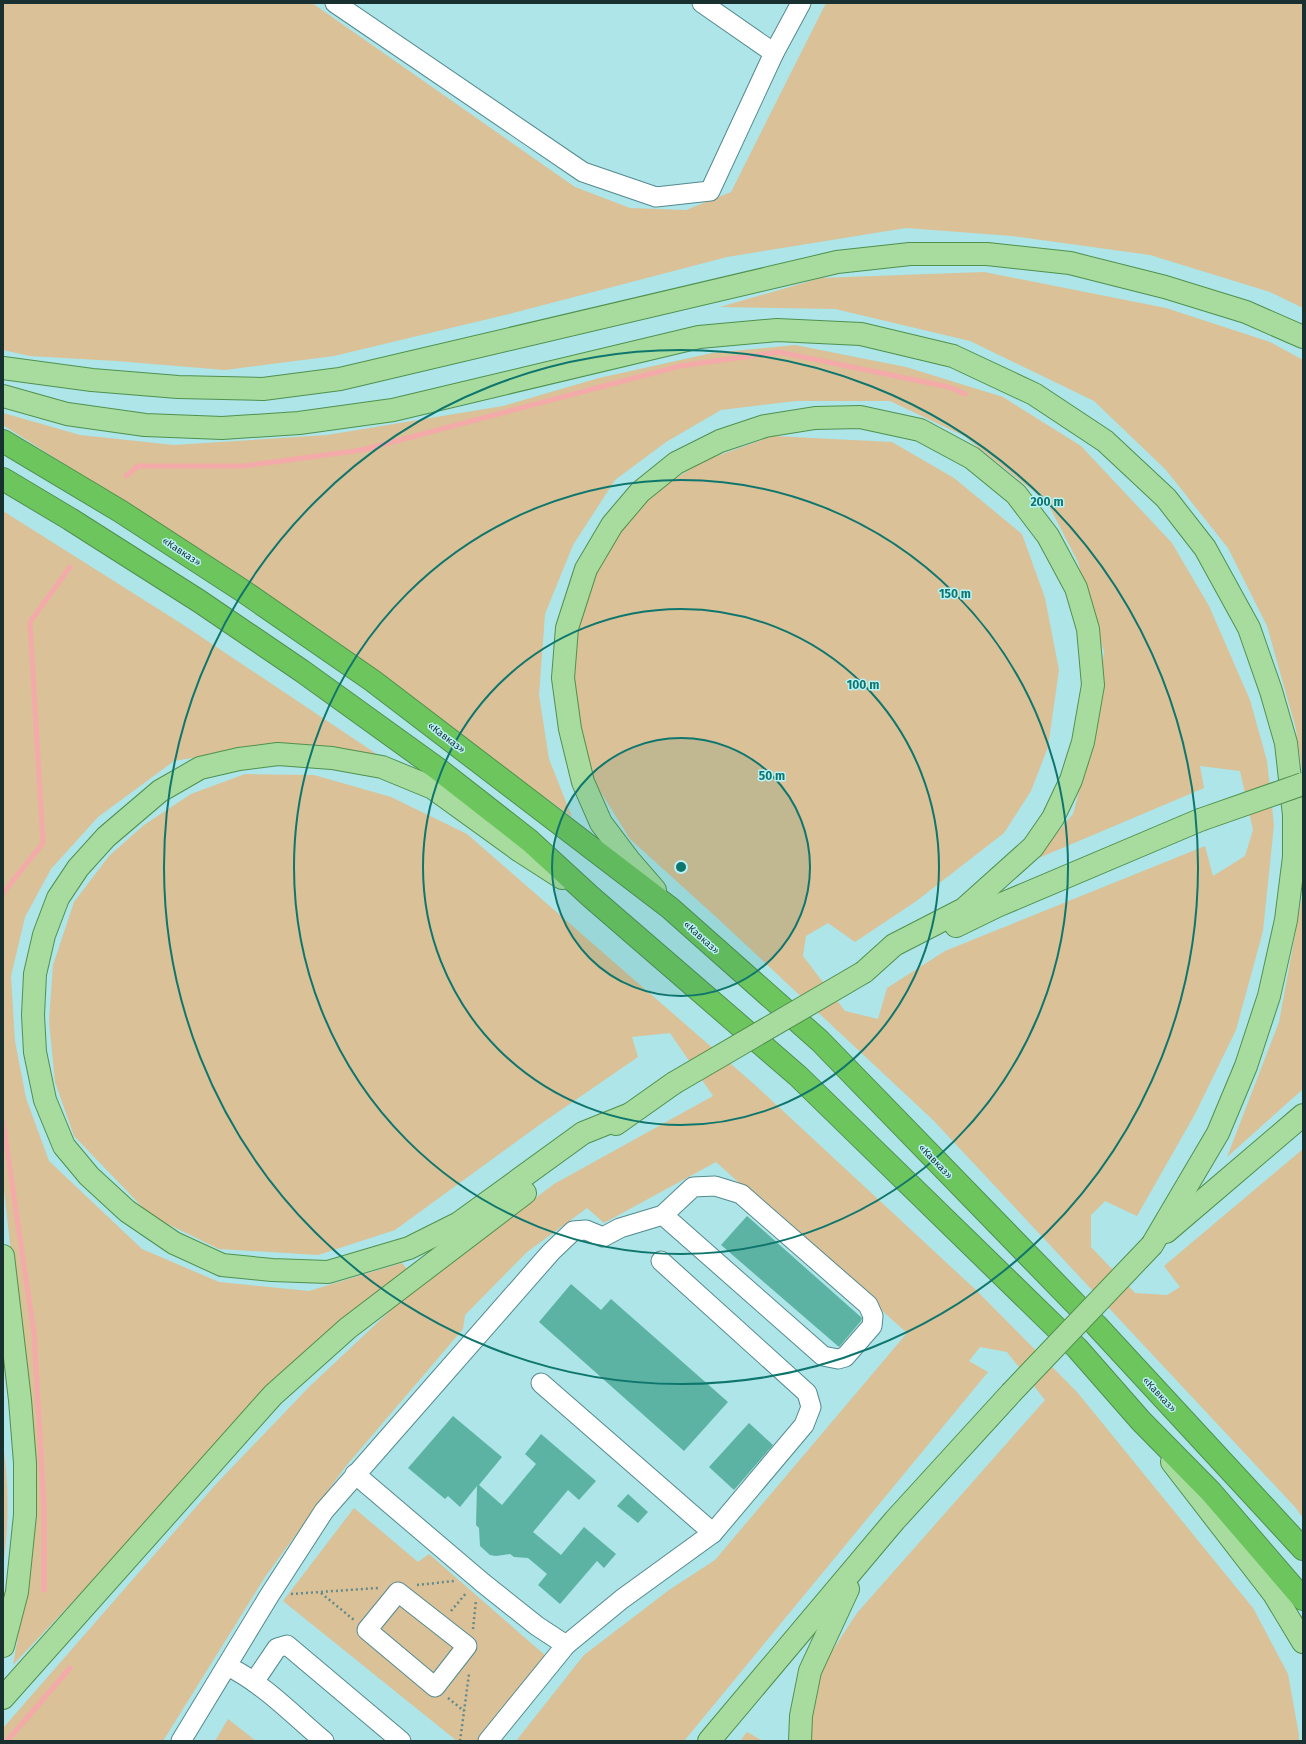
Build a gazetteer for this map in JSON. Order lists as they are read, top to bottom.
{
  "streets": {
    "highway": ["«Кавказ»"]
  },
  "rings": [
    "200 m",
    "150 m",
    "100 m",
    "50 m"
  ]
}
